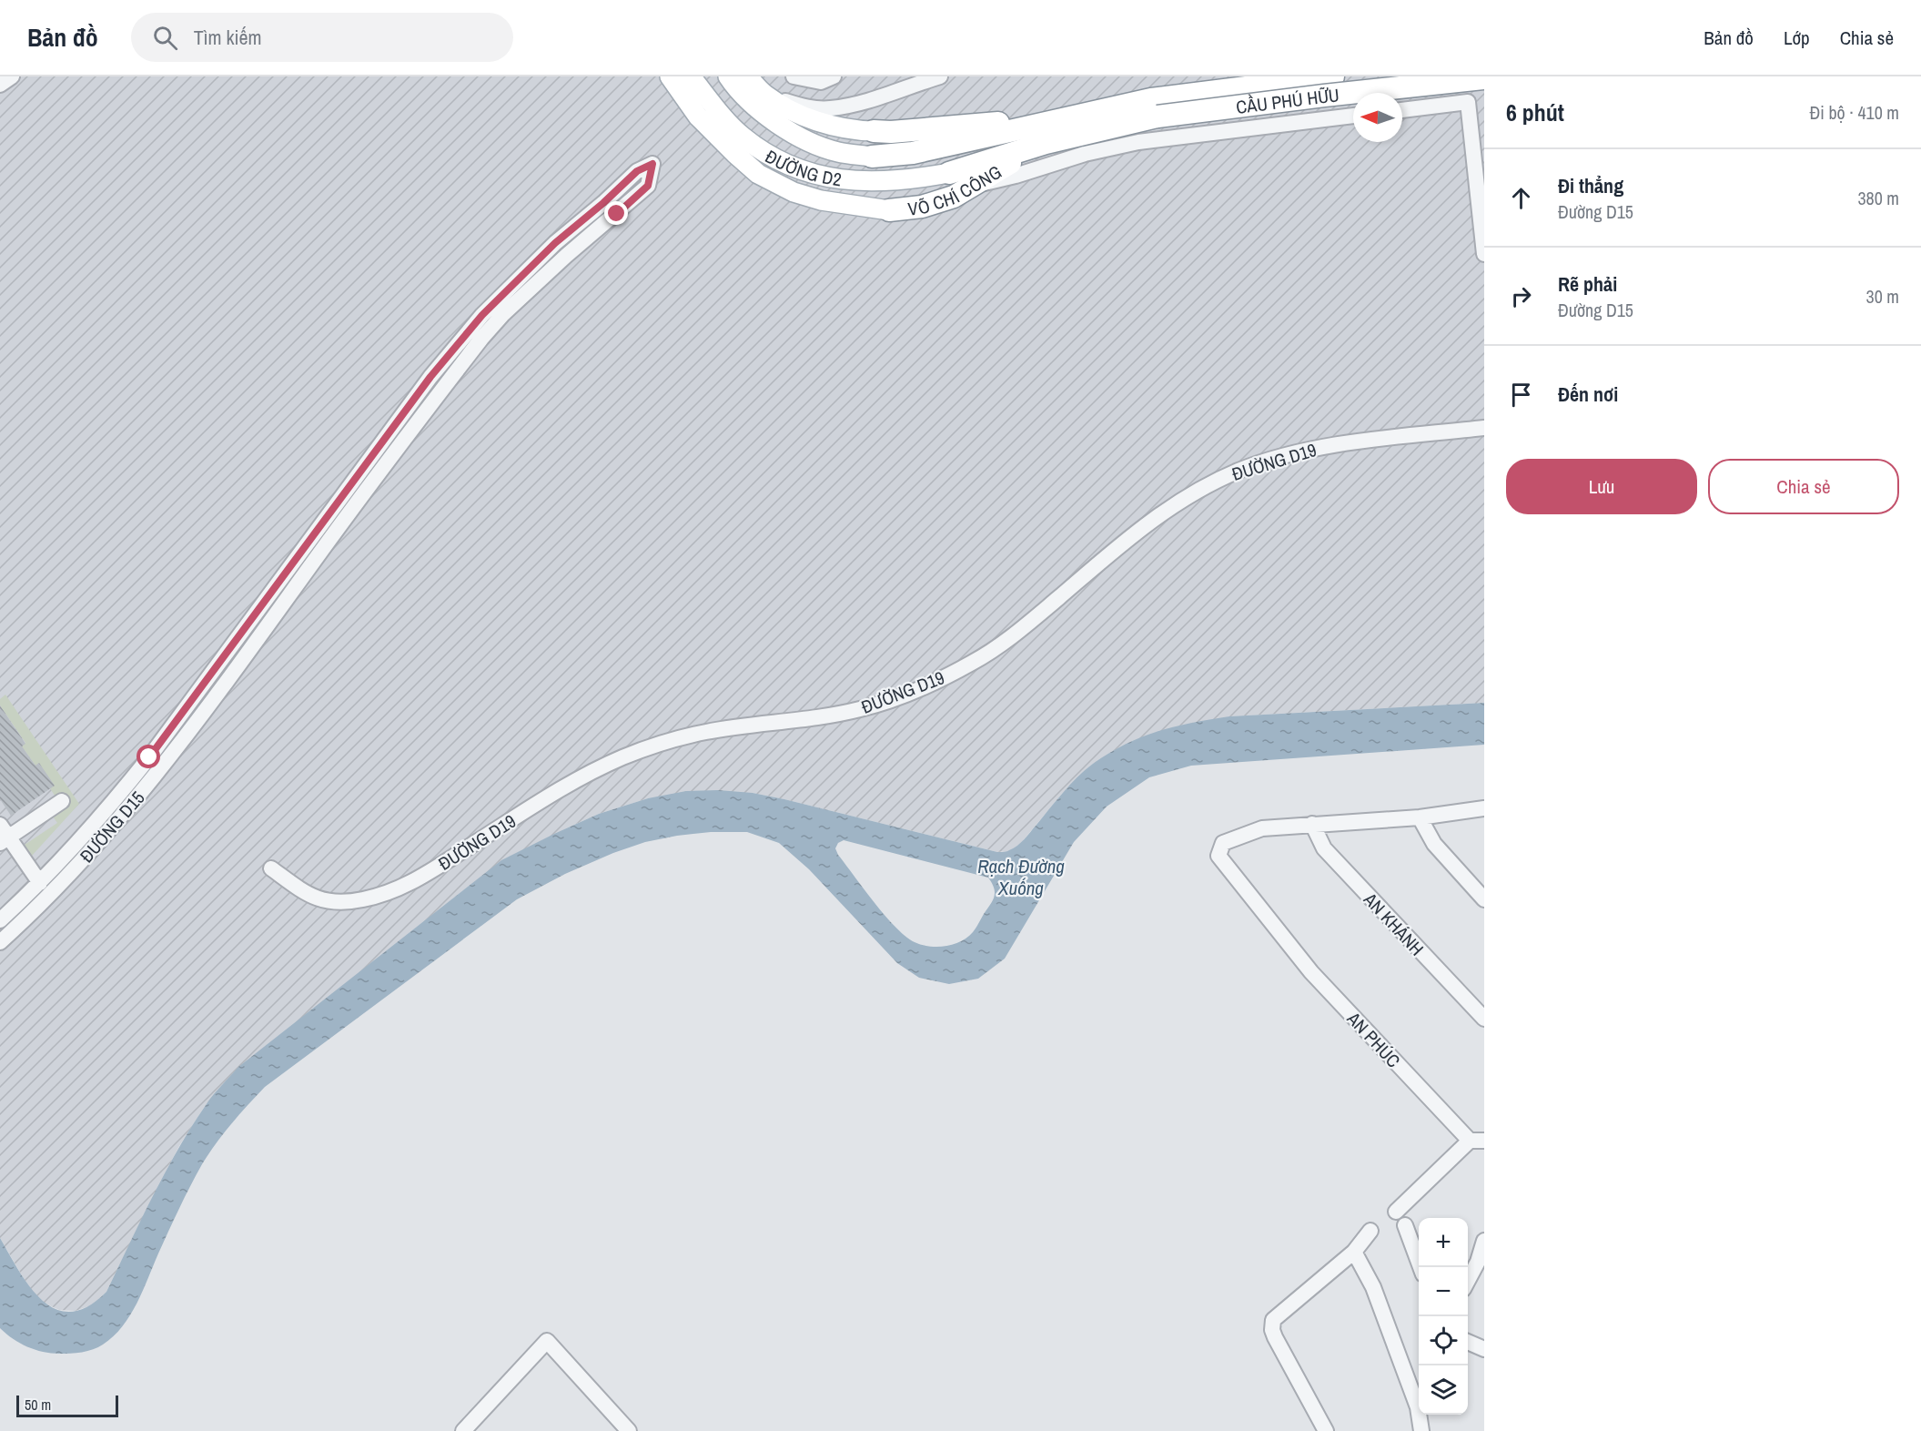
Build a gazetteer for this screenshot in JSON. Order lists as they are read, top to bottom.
{
  "streets": {
    "highway": ["CẦU PHÚ HỮU", "VÕ CHÍ CÔNG"],
    "main road": ["ĐƯỜNG D2"],
    "street": [
      "ĐƯỜNG D19",
      "ĐƯỜNG D15",
      "AN KHÁNH",
      "AN PHÚC"
    ]
  },
  "crossings": [
    ["CẦU PHÚ HỮU", "VÕ CHÍ CÔNG"],
    ["ĐƯỜNG D2", "VÕ CHÍ CÔNG"],
    ["AN KHÁNH", "AN PHÚC"]
  ],
  "water": ["Rạch Đường Xuống"],
  "scale_bar": "50 m",
  "north": "left",
  "page": {
    "header": "Bản đồ",
    "search": "Tìm kiếm",
    "nav": ["Bản đồ", "Lớp", "Chia sẻ"],
    "heading": ["6 phút", "Đi bộ · 410 m"],
    "list": [
      ["Đi thẳng", "Đường D15", "380 m"],
      ["Rẽ phải", "Đường D15", "30 m"],
      "Đến nơi"
    ],
    "buttons": ["Lưu", "Chia sẻ"],
    "map_buttons": ["+", "−"],
    "scale": "50 m"
  }
}
